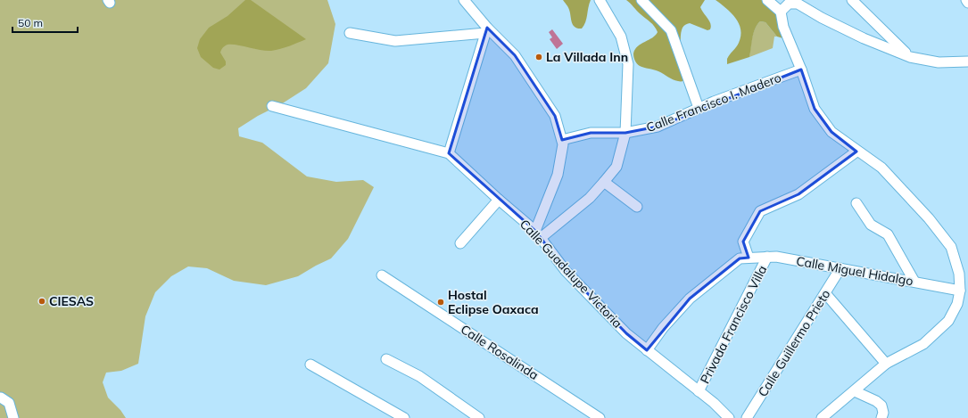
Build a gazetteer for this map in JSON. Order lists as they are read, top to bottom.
{
  "streets": {
    "street": [
      "Calle Francisco I. Madero",
      "Calle Miguel Hidalgo",
      "Calle Guadalupe Victoria",
      "Privada Francisco Villa",
      "Calle Guillermo Prieto",
      "Calle Rosalinda"
    ]
  },
  "crossings": [
    ["Calle Miguel Hidalgo", "Calle Guadalupe Victoria"],
    ["Calle Miguel Hidalgo", "Privada Francisco Villa"],
    ["Calle Miguel Hidalgo", "Calle Guillermo Prieto"],
    ["Calle Guadalupe Victoria", "Privada Francisco Villa"]
  ],
  "places": ["La Villada Inn", "CIESAS", "Hostal Eclipse Oaxaca"],
  "scale_bar": "50 m"
}
